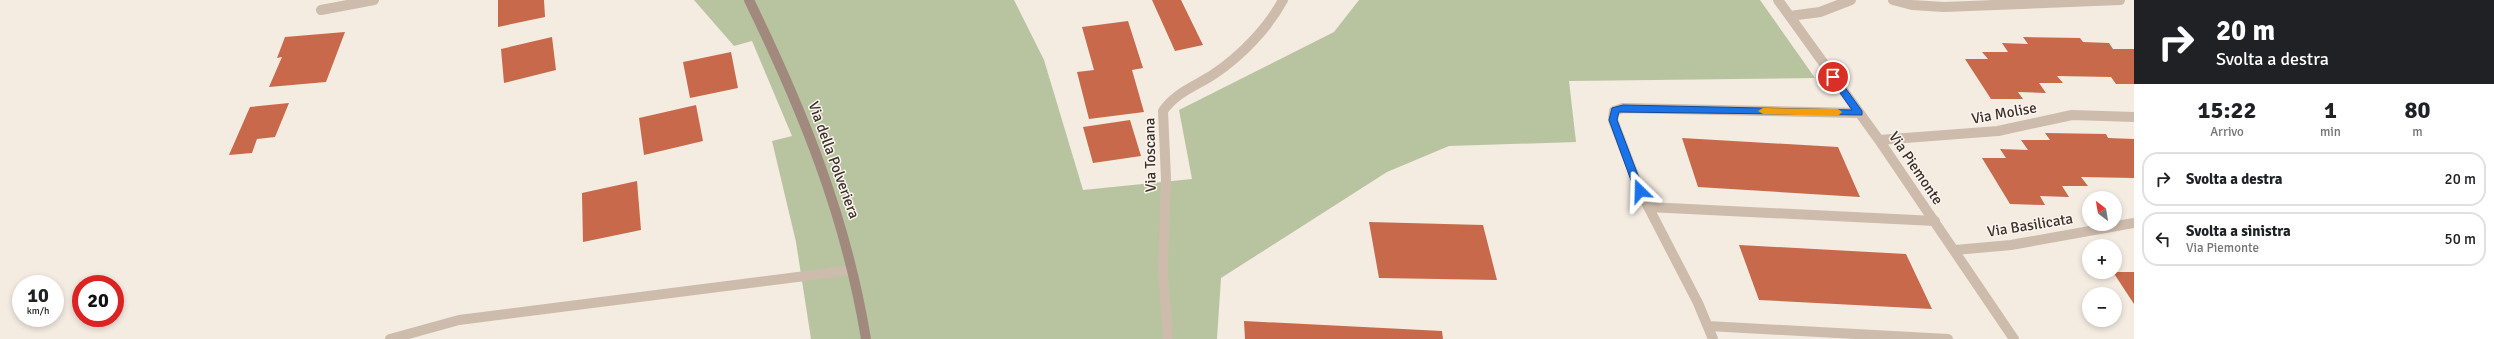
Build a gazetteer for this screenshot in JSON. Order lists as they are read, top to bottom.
{
  "streets": {
    "main road": ["Via della Polveriera"],
    "street": [
      "Via Molise",
      "Via Toscana",
      "Via Piemonte",
      "Via Basilicata"
    ]
  },
  "crossings": [
    ["Via Molise", "Via Piemonte"],
    ["Via Piemonte", "Via Basilicata"]
  ],
  "north": "top left",
  "page": {
    "turn": ["20 m", "Svolta a destra"],
    "eta": [
      "15:22",
      "Arrivo",
      "1",
      "min",
      "80",
      "m"
    ],
    "list": [
      {
        "name": "Svolta a destra",
        "value": "20 m"
      },
      {
        "name": "Svolta a sinistra",
        "note": "Via Piemonte",
        "value": "50 m"
      }
    ],
    "map_buttons": ["+", "−"],
    "speed": "10 km/h",
    "limit": "20"
  }
}
